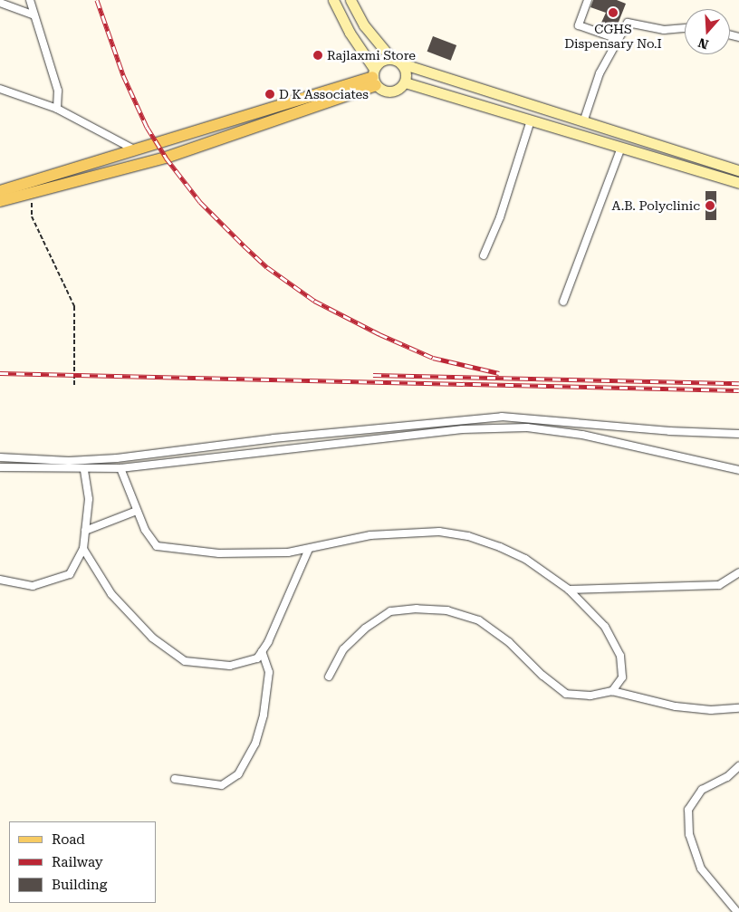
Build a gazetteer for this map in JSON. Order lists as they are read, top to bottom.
{
  "places": [
    "CGHS Dispensary No.I",
    "Rajlaxmi Store",
    "D K Associates",
    "A.B. Polyclinic"
  ],
  "legend": ["Road", "Railway", "Building"],
  "north": "bottom"
}
